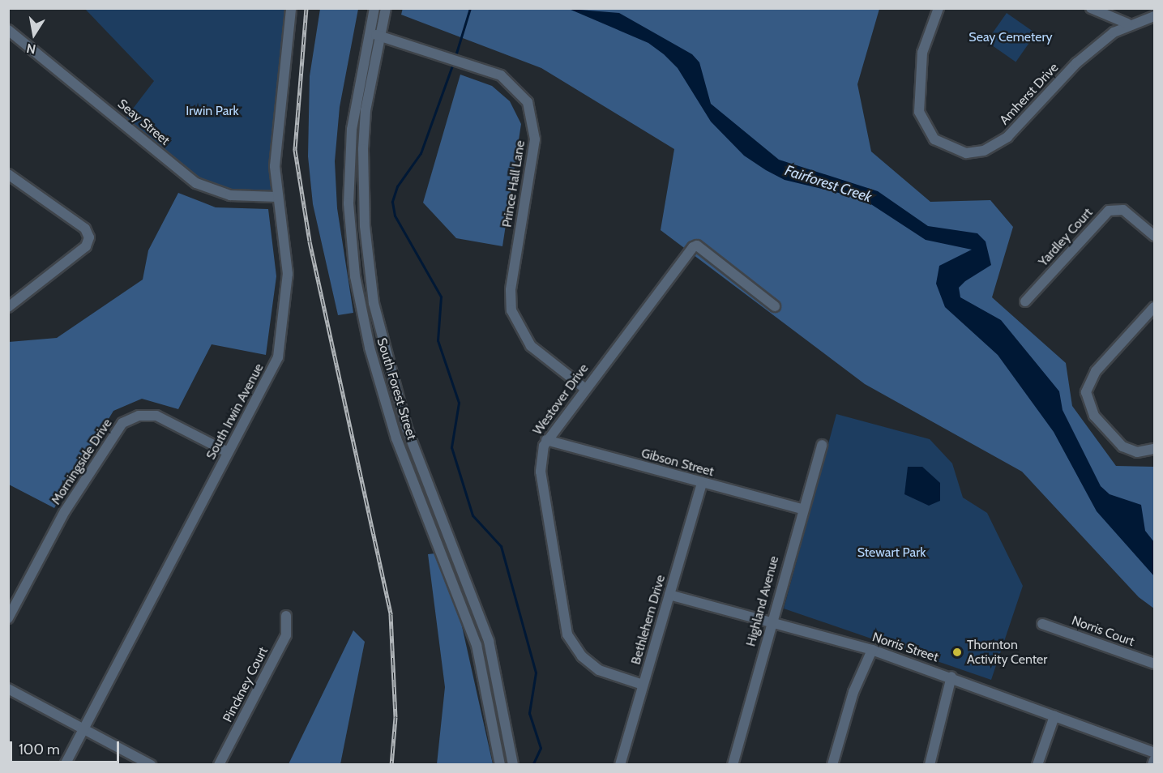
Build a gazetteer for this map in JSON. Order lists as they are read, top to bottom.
{
  "streets": {
    "street": [
      "Amherst Drive",
      "Seay Street",
      "Prince Hall Lane",
      "Yardley Court",
      "South Forest Street",
      "Westover Drive",
      "South Irwin Avenue",
      "Morningside Drive",
      "Gibson Street",
      "Highland Avenue",
      "Bethlehem Drive",
      "Norris Court",
      "Norris Street",
      "Pinckney Court"
    ]
  },
  "crossings": [
    ["Seay Street", "South Irwin Avenue"],
    ["Prince Hall Lane", "South Forest Street"],
    ["Prince Hall Lane", "Westover Drive"],
    ["Westover Drive", "Gibson Street"],
    ["Westover Drive", "Bethlehem Drive"],
    ["South Irwin Avenue", "Morningside Drive"],
    ["Gibson Street", "Highland Avenue"],
    ["Gibson Street", "Bethlehem Drive"],
    ["Highland Avenue", "Norris Street"],
    ["Bethlehem Drive", "Norris Street"]
  ],
  "water": ["Fairforest Creek"],
  "parks": ["Seay Cemetery", "Irwin Park", "Stewart Park"],
  "places": ["Thornton Activity Center"],
  "scale_bar": "100 m",
  "north": "bottom"
}
